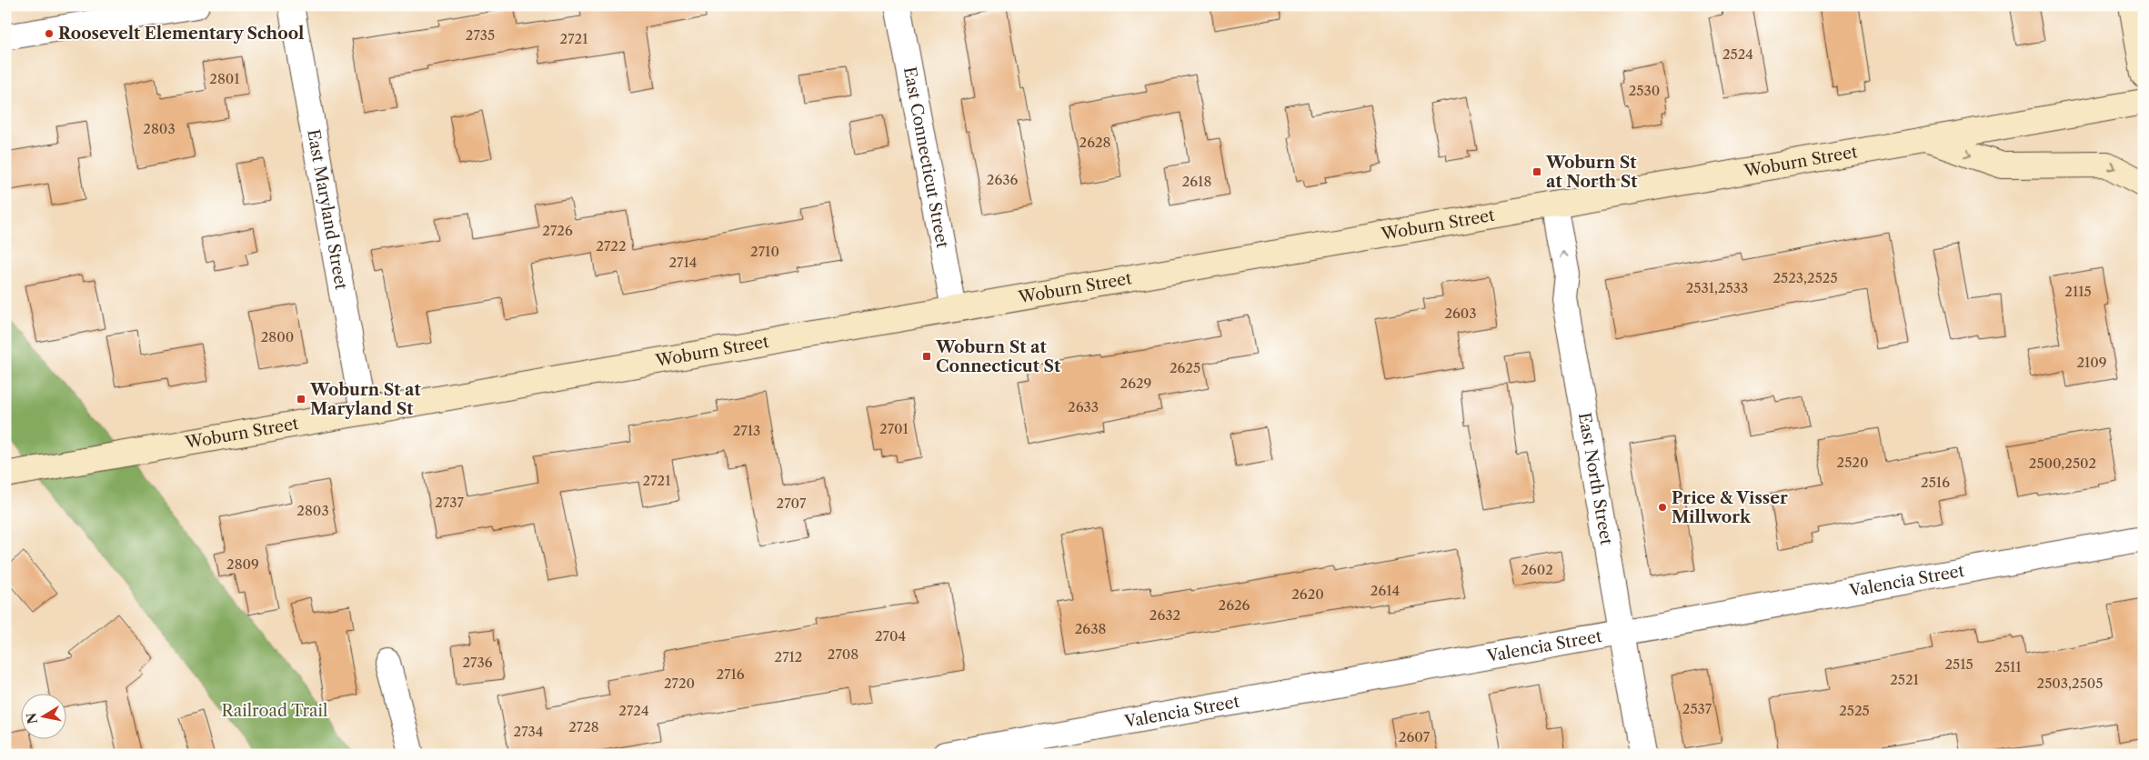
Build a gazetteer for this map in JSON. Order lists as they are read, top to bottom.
{
  "streets": {
    "main road": ["Woburn Street"],
    "street": [
      "East Connecticut Street",
      "East Maryland Street",
      "East North Street",
      "Valencia Street"
    ]
  },
  "crossings": [
    ["East Connecticut Street", "Woburn Street"],
    ["Woburn Street", "East Maryland Street"],
    ["Woburn Street", "East North Street"],
    ["East North Street", "Valencia Street"]
  ],
  "one_way": ["East North Street"],
  "parks": ["Railroad Trail"],
  "places": {
    "other": ["Roosevelt Elementary School", "Price & Visser Millwork"],
    "transit": ["Woburn St at North St", "Woburn St at Connecticut St", "Woburn St at Maryland St"]
  },
  "house_numbers": [
    "2735",
    "2721",
    "2524",
    "2801",
    "2530",
    "2803",
    "2628",
    "2636",
    "2618",
    "2726",
    "2722",
    "2710",
    "2714",
    "2523,2525",
    "2531,2533",
    "2115",
    "2603",
    "2800",
    "2109",
    "2625",
    "2629",
    "2633",
    "2701",
    "2713",
    "2520",
    "2500,2502",
    "2721",
    "2516",
    "2737",
    "2707",
    "2803",
    "2809",
    "2602",
    "2614",
    "2620",
    "2626",
    "2632",
    "2638",
    "2704",
    "2708",
    "2712",
    "2736",
    "2515",
    "2511",
    "2716",
    "2521",
    "2720",
    "2503,2505",
    "2537",
    "2724",
    "2525",
    "2728",
    "2734",
    "2607"
  ],
  "north": "left"
}
